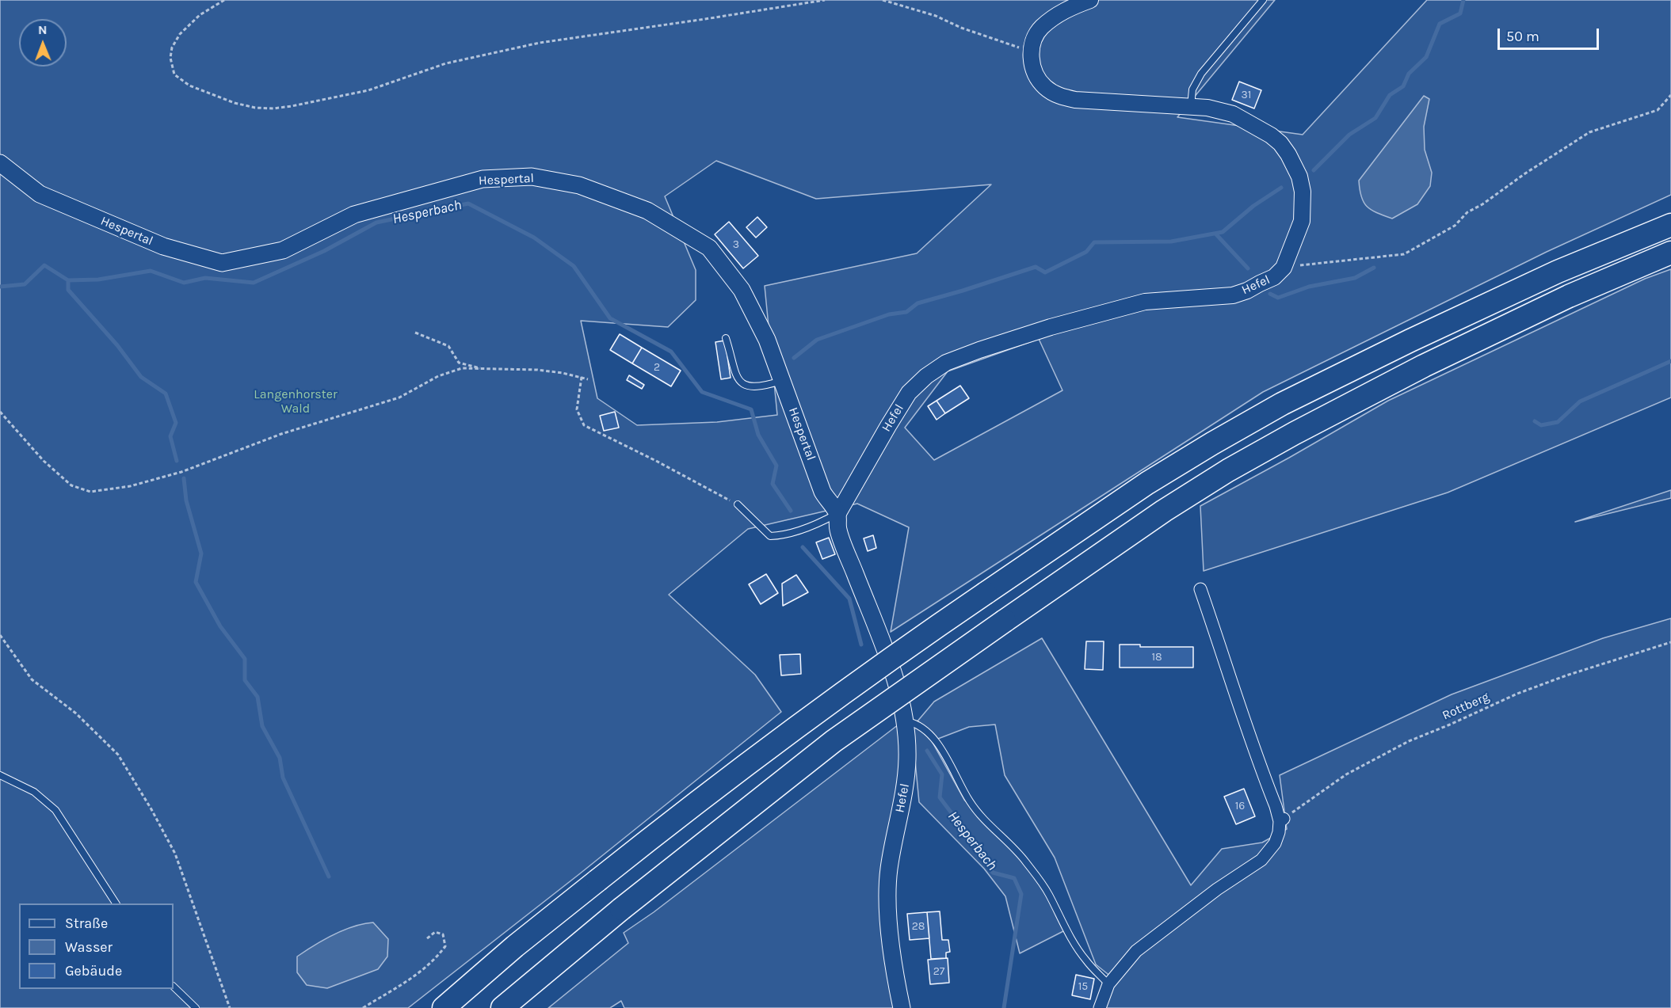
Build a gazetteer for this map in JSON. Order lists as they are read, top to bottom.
{
  "streets": {
    "main road": ["Hespertal", "Hefel"],
    "path": ["Rottberg"]
  },
  "crossings": [
    ["Hespertal", "Hefel"]
  ],
  "water": ["Hesperbach"],
  "parks": ["Langenhorster Wald"],
  "house_numbers": [
    "31",
    "3",
    "2",
    "18",
    "16",
    "28",
    "27",
    "15"
  ],
  "legend": ["Straße", "Wasser", "Gebäude"],
  "scale_bar": "50 m",
  "north": "top"
}
